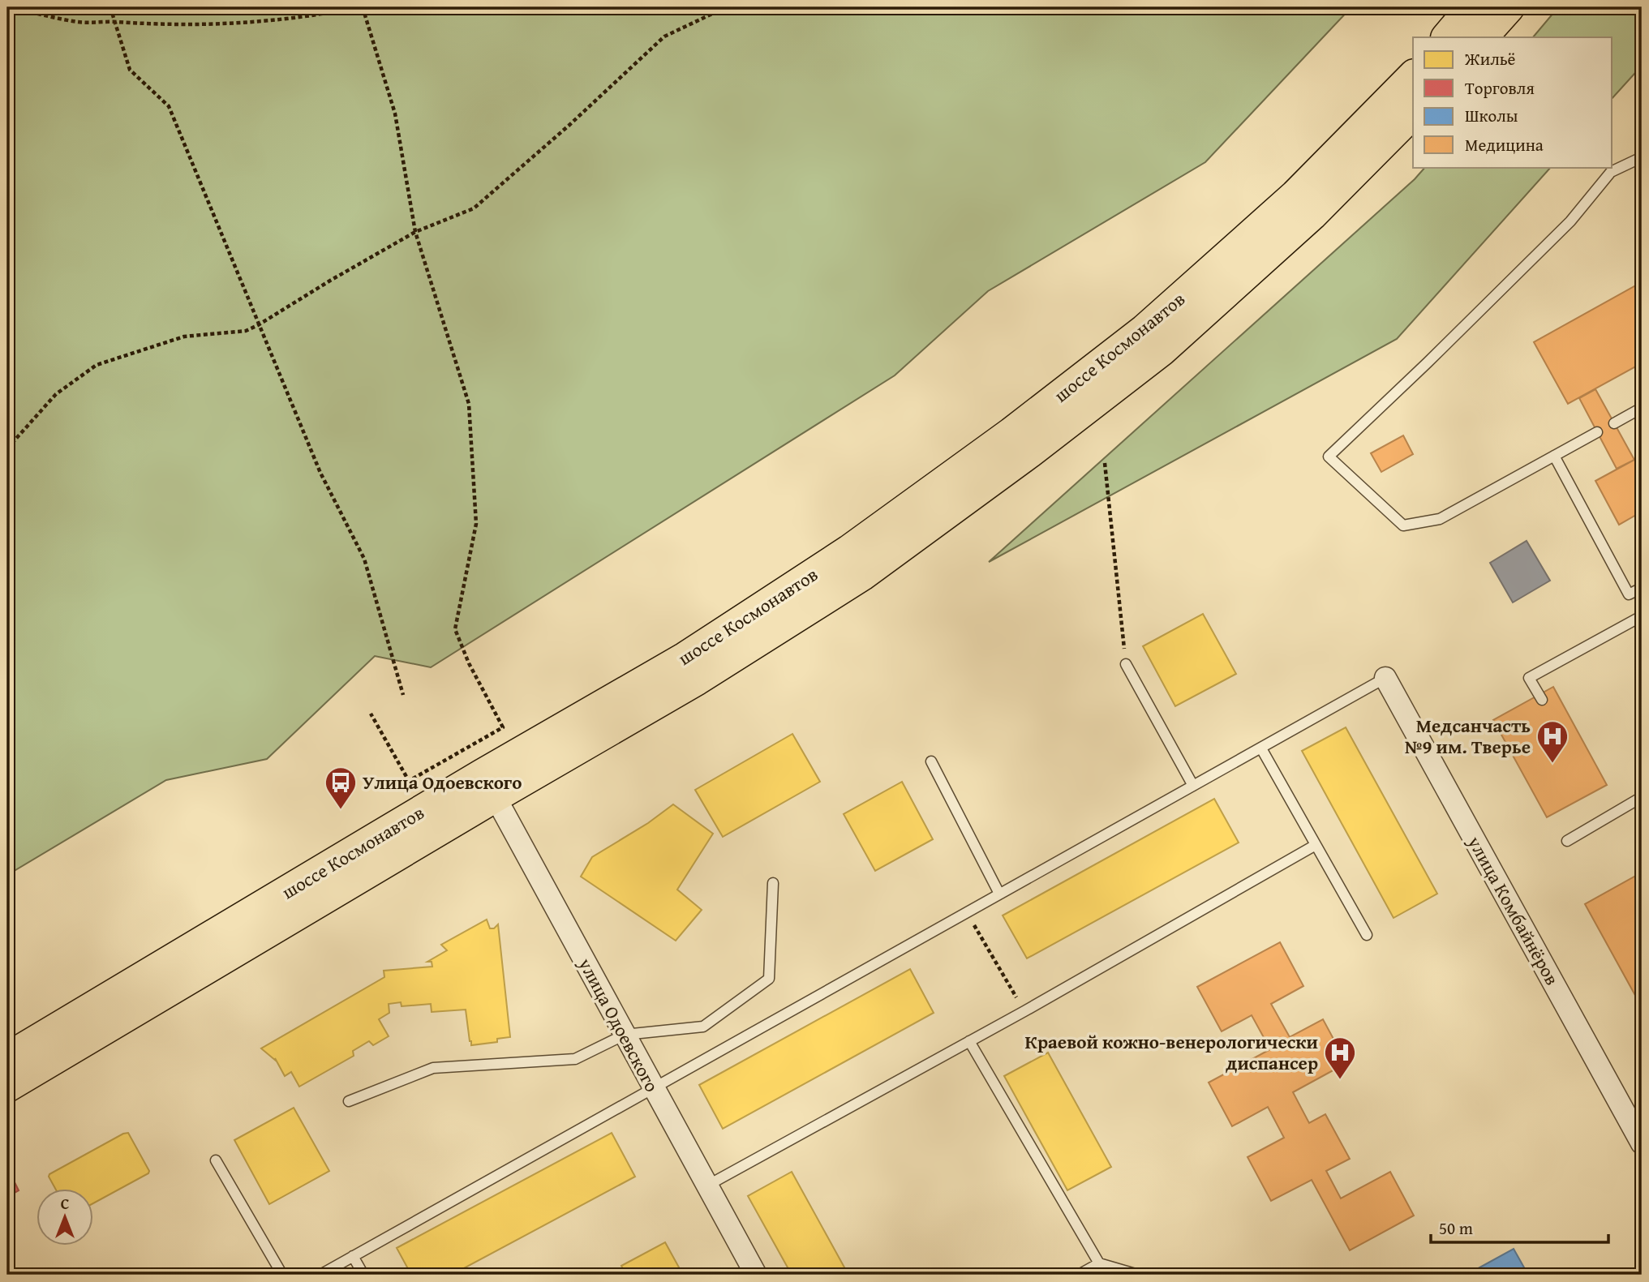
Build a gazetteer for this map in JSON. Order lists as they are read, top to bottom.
{
  "streets": {
    "main road": ["шоссе Космонавтов"],
    "street": ["улица Комбайнёров", "улица Одоевского"]
  },
  "crossings": [
    ["шоссе Космонавтов", "улица Одоевского"]
  ],
  "places": {
    "hospital": ["Медсанчасть №9 им. Тверье", "Краевой кожно-венерологически диспансер"],
    "bus stop": ["Улица Одоевского"]
  },
  "legend": [
    "Жильё",
    "Торговля",
    "Школы",
    "Медицина"
  ],
  "scale_bar": "50 m",
  "north": "top"
}
